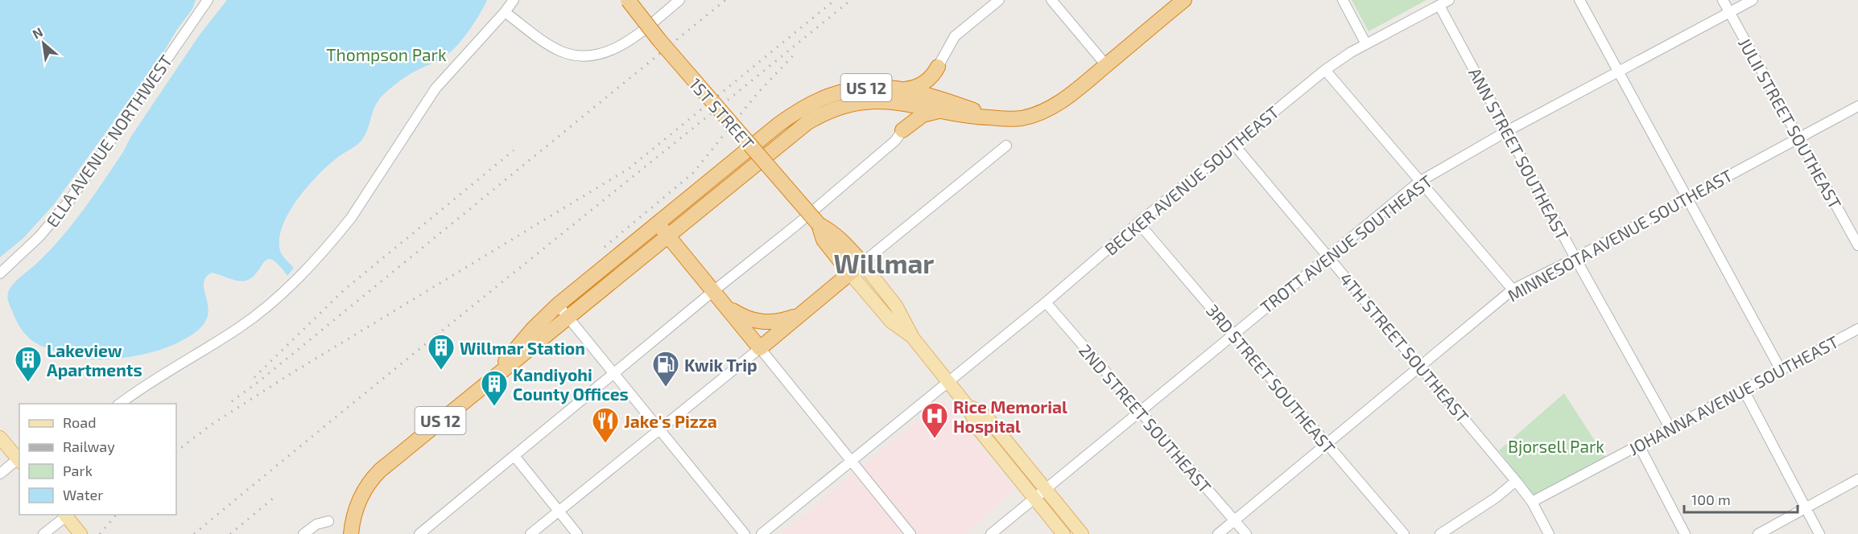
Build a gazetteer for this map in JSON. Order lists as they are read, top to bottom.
{
  "streets": {
    "highway": ["US 12", "1ST STREET"],
    "street": [
      "JULII STREET SOUTHEAST",
      "ELLA AVENUE NORTHWEST",
      "ANN STREET SOUTHEAST",
      "BECKER AVENUE SOUTHEAST",
      "MINNESOTA AVENUE SOUTHEAST",
      "TROTT AVENUE SOUTHEAST",
      "4TH STREET SOUTHEAST",
      "3RD STREET SOUTHEAST",
      "JOHANNA AVENUE SOUTHEAST",
      "2ND STREET SOUTHEAST"
    ]
  },
  "crossings": [
    ["JULII STREET SOUTHEAST", "MINNESOTA AVENUE SOUTHEAST"],
    ["JULII STREET SOUTHEAST", "TROTT AVENUE SOUTHEAST"],
    ["ANN STREET SOUTHEAST", "BECKER AVENUE SOUTHEAST"],
    ["ANN STREET SOUTHEAST", "MINNESOTA AVENUE SOUTHEAST"],
    ["ANN STREET SOUTHEAST", "TROTT AVENUE SOUTHEAST"],
    ["ANN STREET SOUTHEAST", "JOHANNA AVENUE SOUTHEAST"],
    ["BECKER AVENUE SOUTHEAST", "4TH STREET SOUTHEAST"],
    ["BECKER AVENUE SOUTHEAST", "3RD STREET SOUTHEAST"],
    ["BECKER AVENUE SOUTHEAST", "2ND STREET SOUTHEAST"],
    ["MINNESOTA AVENUE SOUTHEAST", "4TH STREET SOUTHEAST"],
    ["MINNESOTA AVENUE SOUTHEAST", "3RD STREET SOUTHEAST"],
    ["MINNESOTA AVENUE SOUTHEAST", "2ND STREET SOUTHEAST"],
    ["TROTT AVENUE SOUTHEAST", "4TH STREET SOUTHEAST"],
    ["TROTT AVENUE SOUTHEAST", "3RD STREET SOUTHEAST"],
    ["TROTT AVENUE SOUTHEAST", "2ND STREET SOUTHEAST"],
    ["4TH STREET SOUTHEAST", "JOHANNA AVENUE SOUTHEAST"]
  ],
  "districts": ["Willmar"],
  "parks": ["Thompson Park", "Bjorsell Park"],
  "places": {
    "building": ["Willmar Station", "Lakeview Apartments", "Kandiyohi County Offices"],
    "fuel station": ["Kwik Trip"],
    "hospital": ["Rice Memorial Hospital"],
    "restaurant": ["Jake's Pizza"]
  },
  "legend": [
    "Road",
    "Railway",
    "Park",
    "Water"
  ],
  "scale_bar": "100 m",
  "north": "top left"
}
